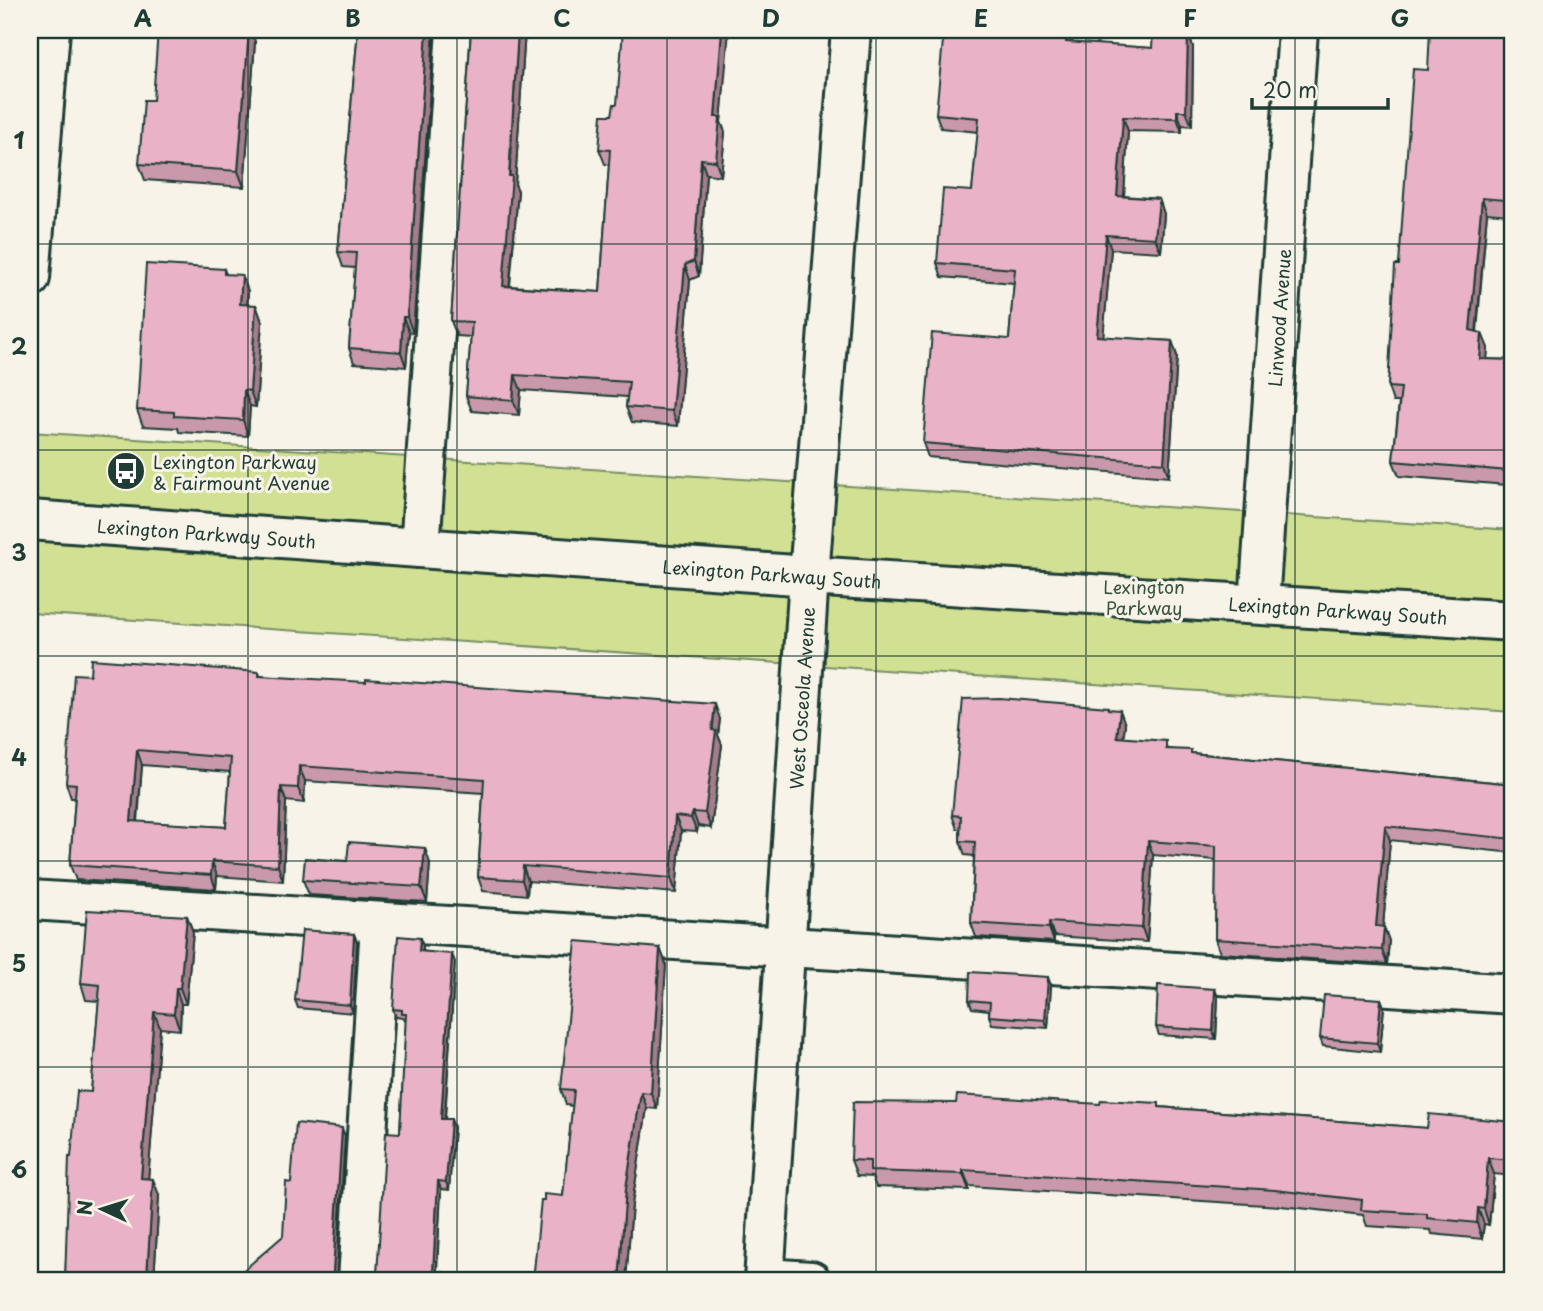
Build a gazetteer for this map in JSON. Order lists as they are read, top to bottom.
{
  "streets": {
    "street": ["Linwood Avenue", "Lexington Parkway South", "West Osceola Avenue"]
  },
  "crossings": [
    ["Linwood Avenue", "Lexington Parkway South"],
    ["Lexington Parkway South", "West Osceola Avenue"]
  ],
  "parks": ["Lexington Parkway"],
  "places": {
    "bus stop": ["Lexington Parkway & Fairmount Avenue"]
  },
  "scale_bar": "20 m",
  "north": "left",
  "grid": {
    "columns": [
      "A",
      "B",
      "C",
      "D",
      "E",
      "F",
      "G"
    ],
    "rows": [
      "1",
      "2",
      "3",
      "4",
      "5",
      "6"
    ]
  }
}
